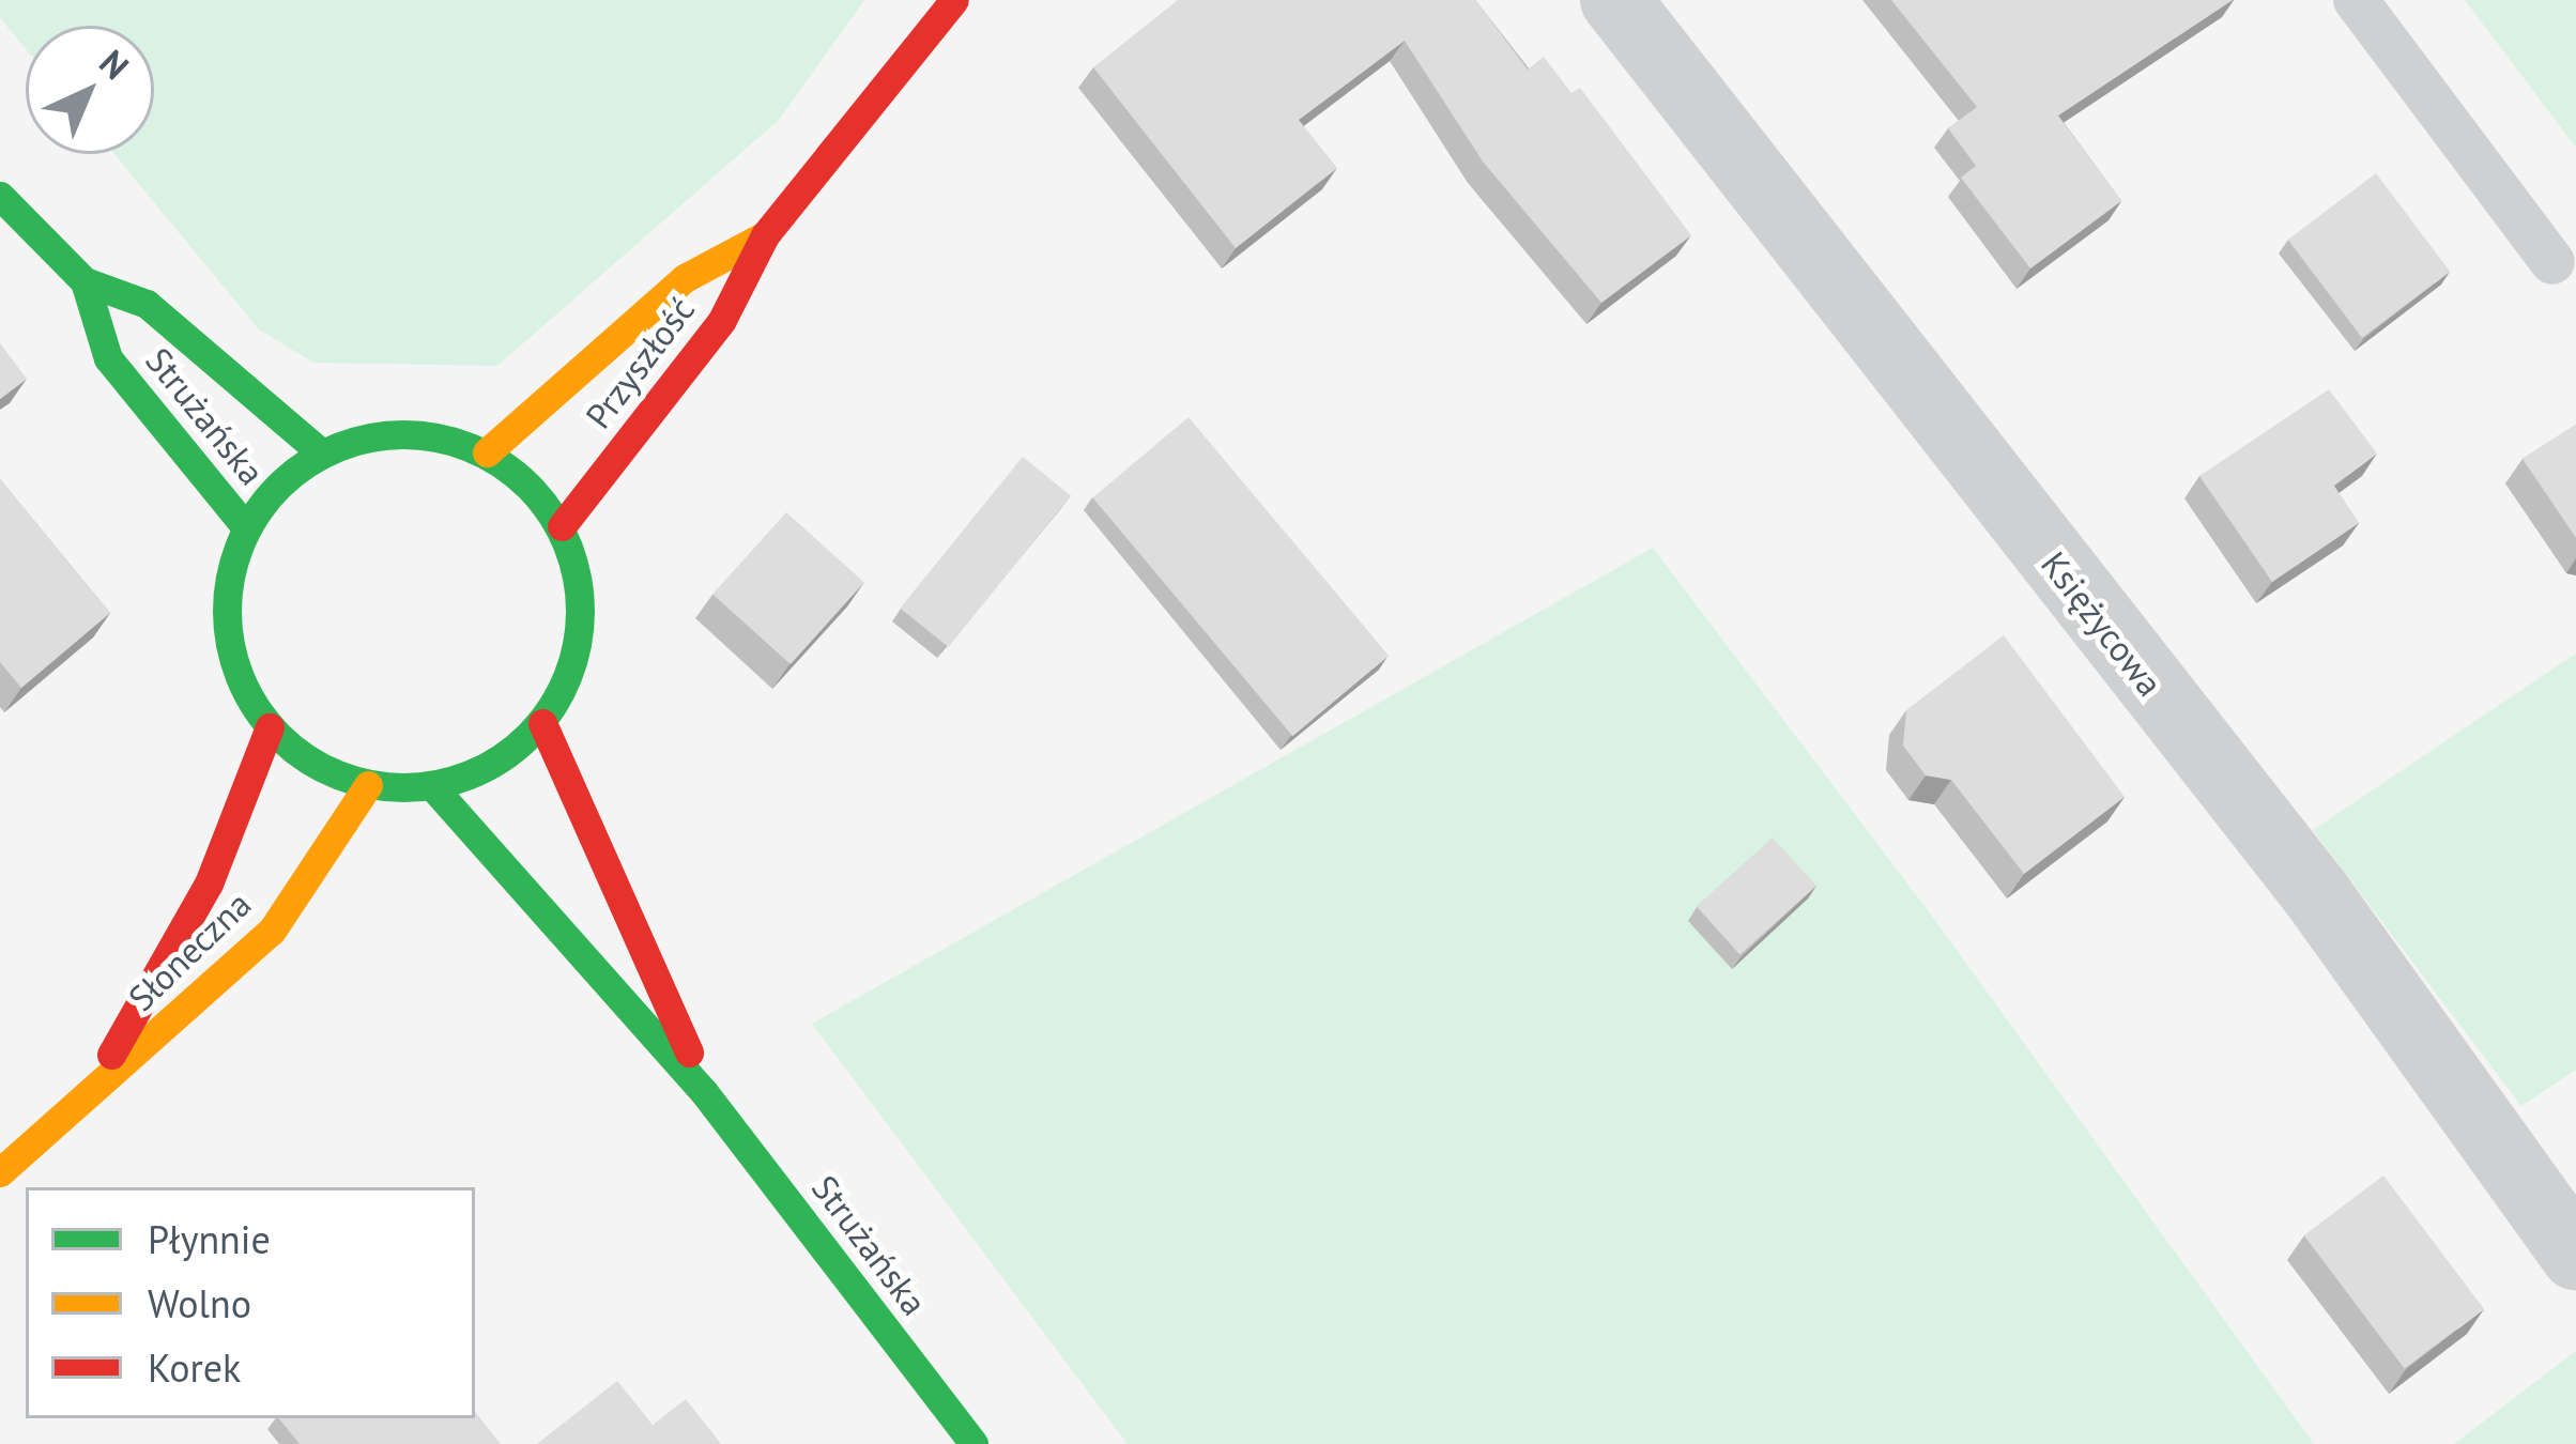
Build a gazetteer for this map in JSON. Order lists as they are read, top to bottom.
{
  "streets": {
    "main road": ["Przyszłość", "Strużańska", "Słoneczna"],
    "street": ["Księżycowa"]
  },
  "crossings": [
    ["Przyszłość", "Strużańska"],
    ["Przyszłość", "Słoneczna"],
    ["Strużańska", "Słoneczna"]
  ],
  "legend": ["Płynnie", "Wolno", "Korek"],
  "north": "top right"
}
